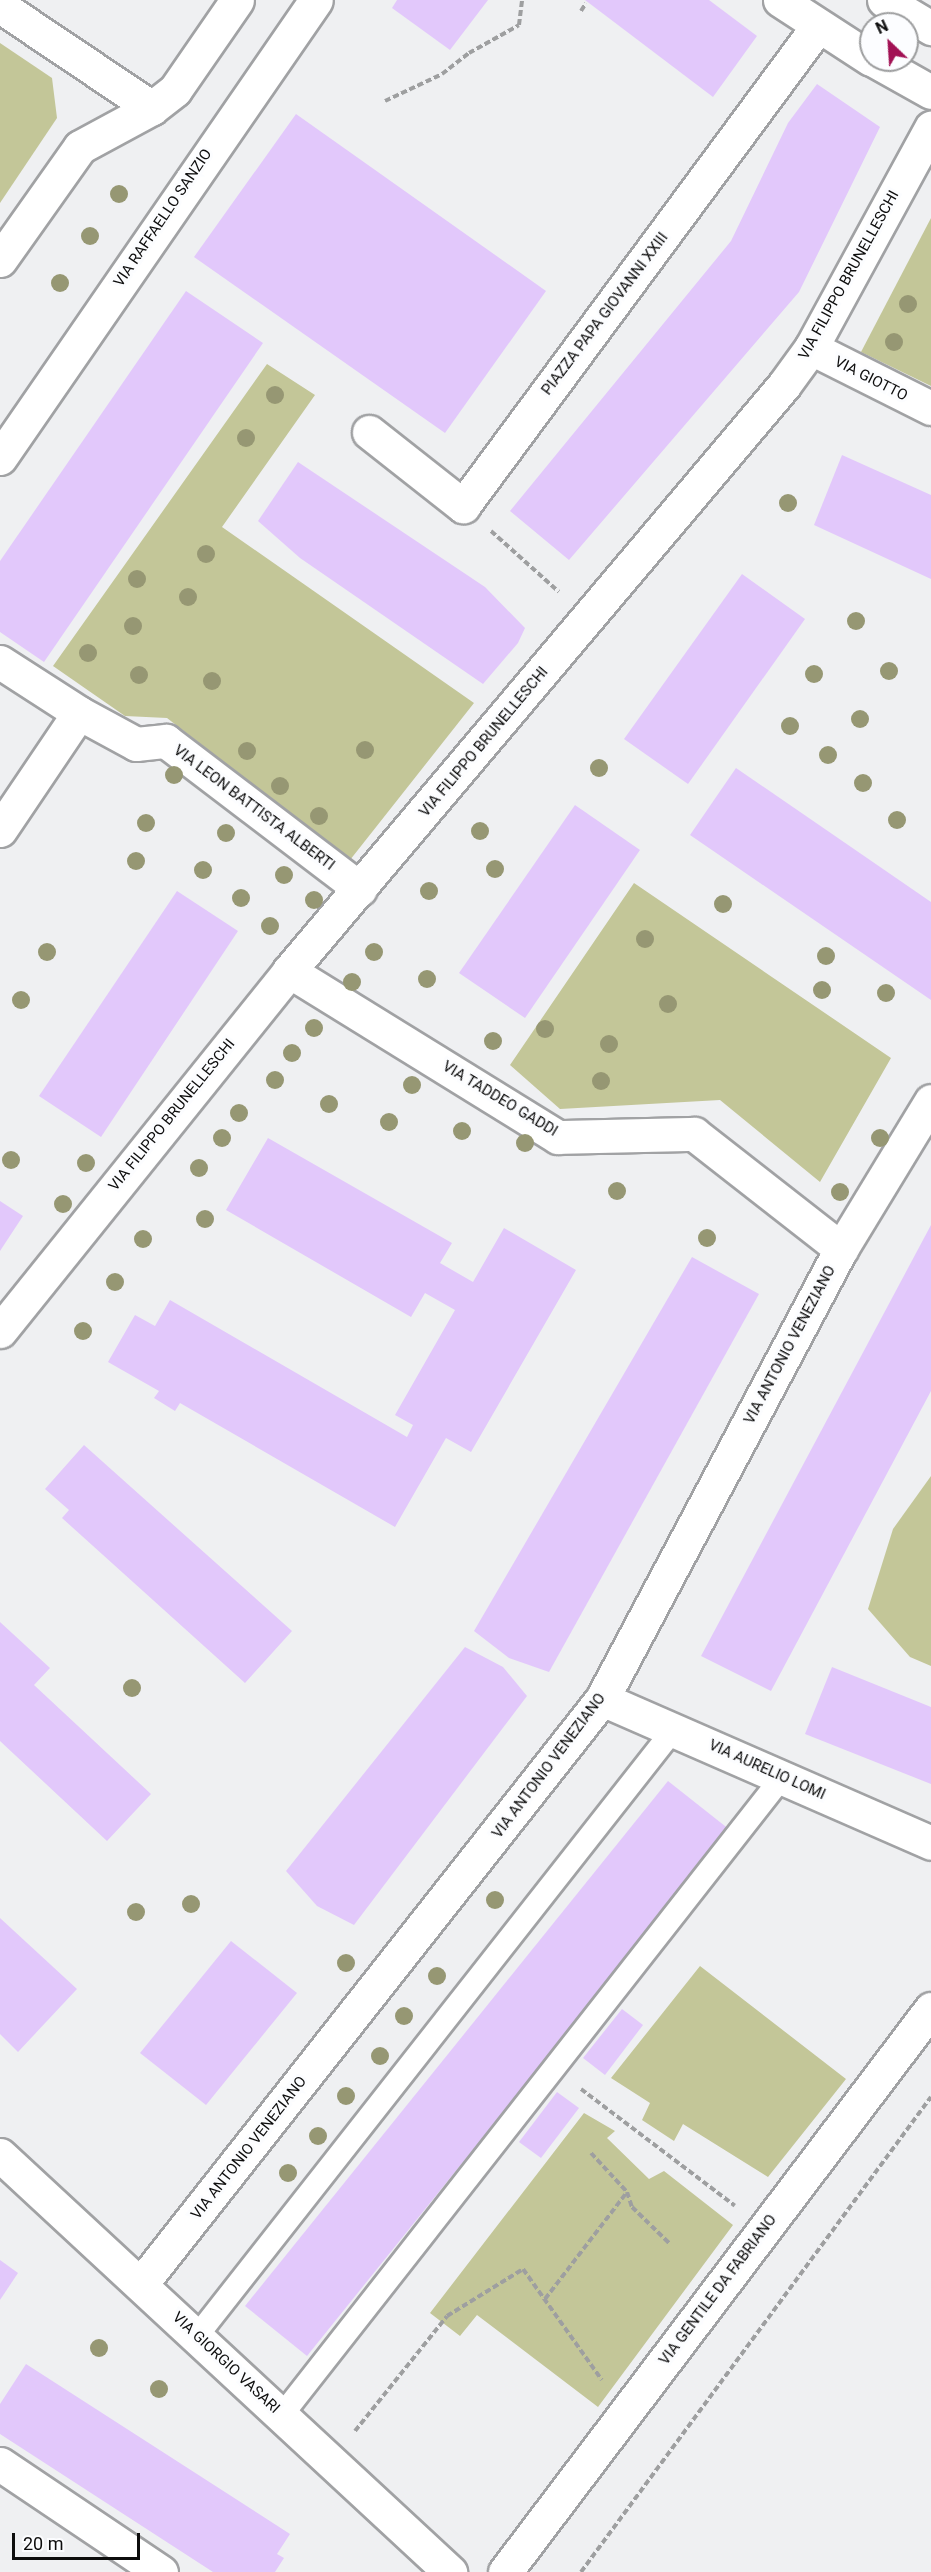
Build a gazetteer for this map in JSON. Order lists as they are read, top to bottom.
{
  "streets": {
    "street": [
      "VIA RAFFAELLO SANZIO",
      "VIA FILIPPO BRUNELLESCHI",
      "PIAZZA PAPA GIOVANNI XXIII",
      "VIA GIOTTO",
      "VIA LEON BATTISTA ALBERTI",
      "VIA TADDEO GADDI",
      "VIA ANTONIO VENEZIANO",
      "VIA AURELIO LOMI",
      "VIA GENTILE DA FABRIANO",
      "VIA GIORGIO VASARI"
    ]
  },
  "crossings": [
    ["VIA FILIPPO BRUNELLESCHI", "VIA GIOTTO"],
    ["VIA FILIPPO BRUNELLESCHI", "VIA LEON BATTISTA ALBERTI"],
    ["VIA FILIPPO BRUNELLESCHI", "VIA TADDEO GADDI"],
    ["VIA TADDEO GADDI", "VIA ANTONIO VENEZIANO"],
    ["VIA ANTONIO VENEZIANO", "VIA AURELIO LOMI"],
    ["VIA ANTONIO VENEZIANO", "VIA GIORGIO VASARI"]
  ],
  "scale_bar": "20 m",
  "north": "top left"
}
